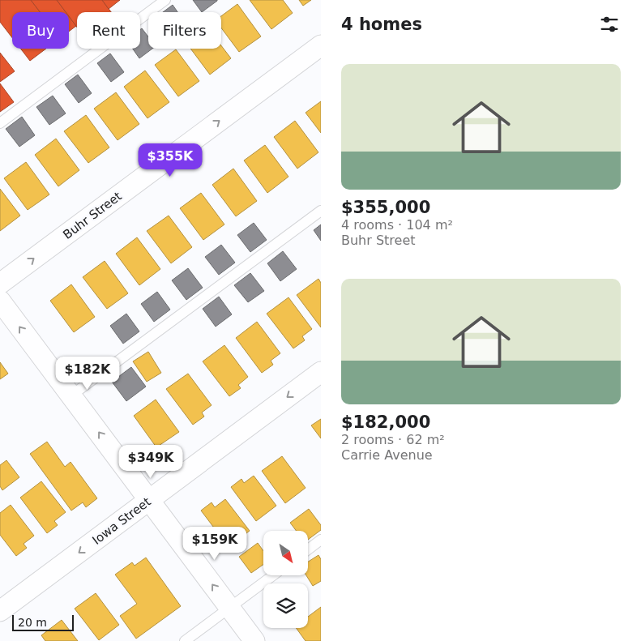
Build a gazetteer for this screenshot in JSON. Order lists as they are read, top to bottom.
{
  "streets": {
    "street": ["Buhr Street", "Iowa Street"]
  },
  "one_way": ["Buhr Street", "Iowa Street"],
  "scale_bar": "20 m",
  "north": "bottom right",
  "page": {
    "heading": "4 homes",
    "chip": ["Buy", "Rent", "Filters"],
    "list": [
      {
        "name": "$355,000",
        "note": "4 rooms · 104 m² · Buhr Street"
      },
      {
        "name": "$182,000",
        "note": "2 rooms · 62 m² · Carrie Avenue"
      }
    ],
    "price": [
      "$355K",
      "$182K",
      "$349K",
      "$159K"
    ],
    "scale": "20 m"
  }
}
